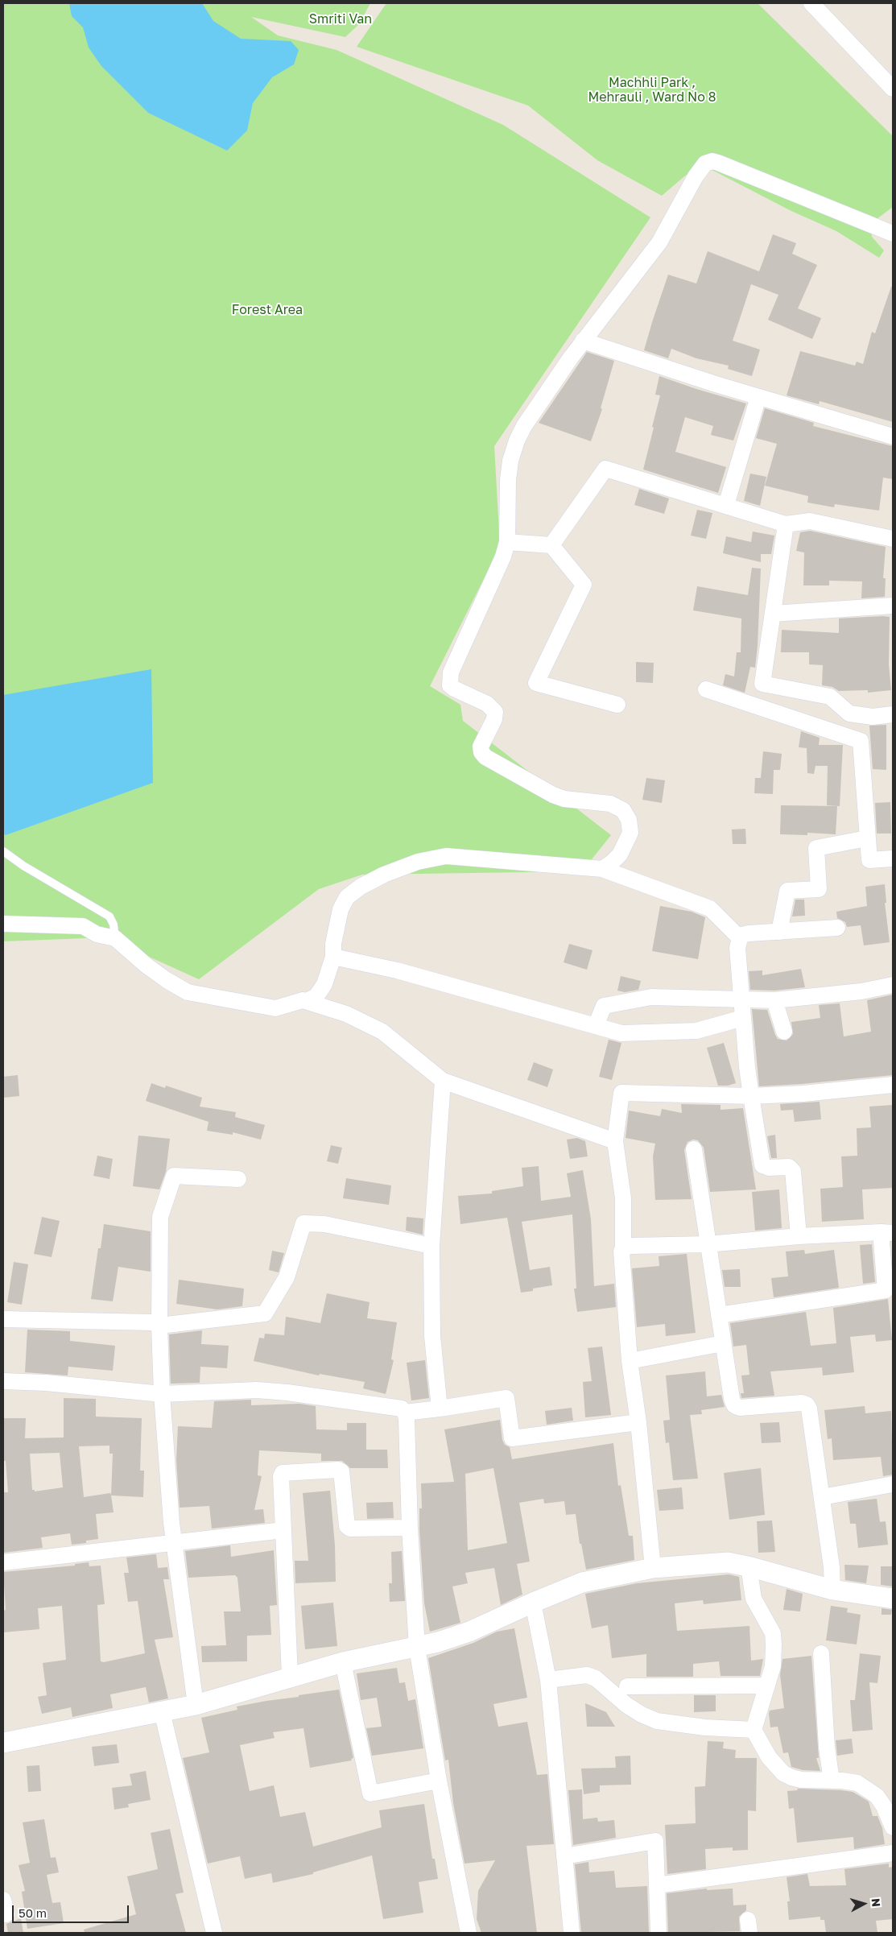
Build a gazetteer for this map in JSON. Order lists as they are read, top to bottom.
{
  "parks": ["Smriti Van", "Machhli Park , Mehrauli , Ward No 8", "Forest Area"],
  "scale_bar": "50 m",
  "north": "right"
}
